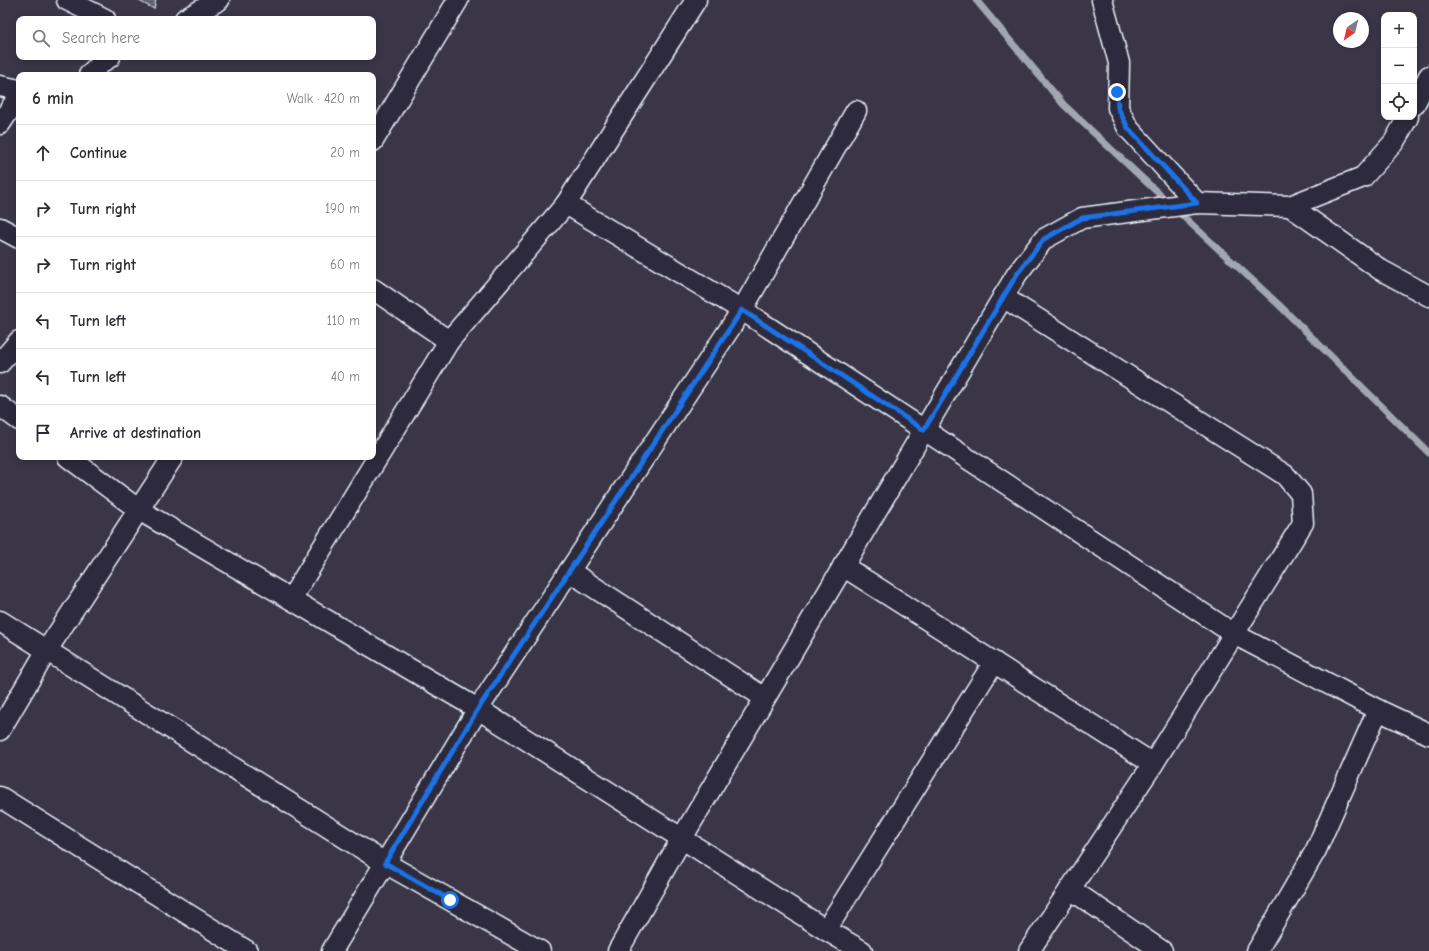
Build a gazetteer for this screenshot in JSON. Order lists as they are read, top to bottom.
{
  "north": "bottom left",
  "page": {
    "map_buttons": ["+", "−"],
    "search": "Search here",
    "heading": ["6 min", "Walk · 420 m"],
    "list": [
      ["Continue", "20 m"],
      ["Turn right", "190 m"],
      ["Turn right", "60 m"],
      ["Turn left", "110 m"],
      ["Turn left", "40 m"],
      "Arrive at destination"
    ]
  }
}
